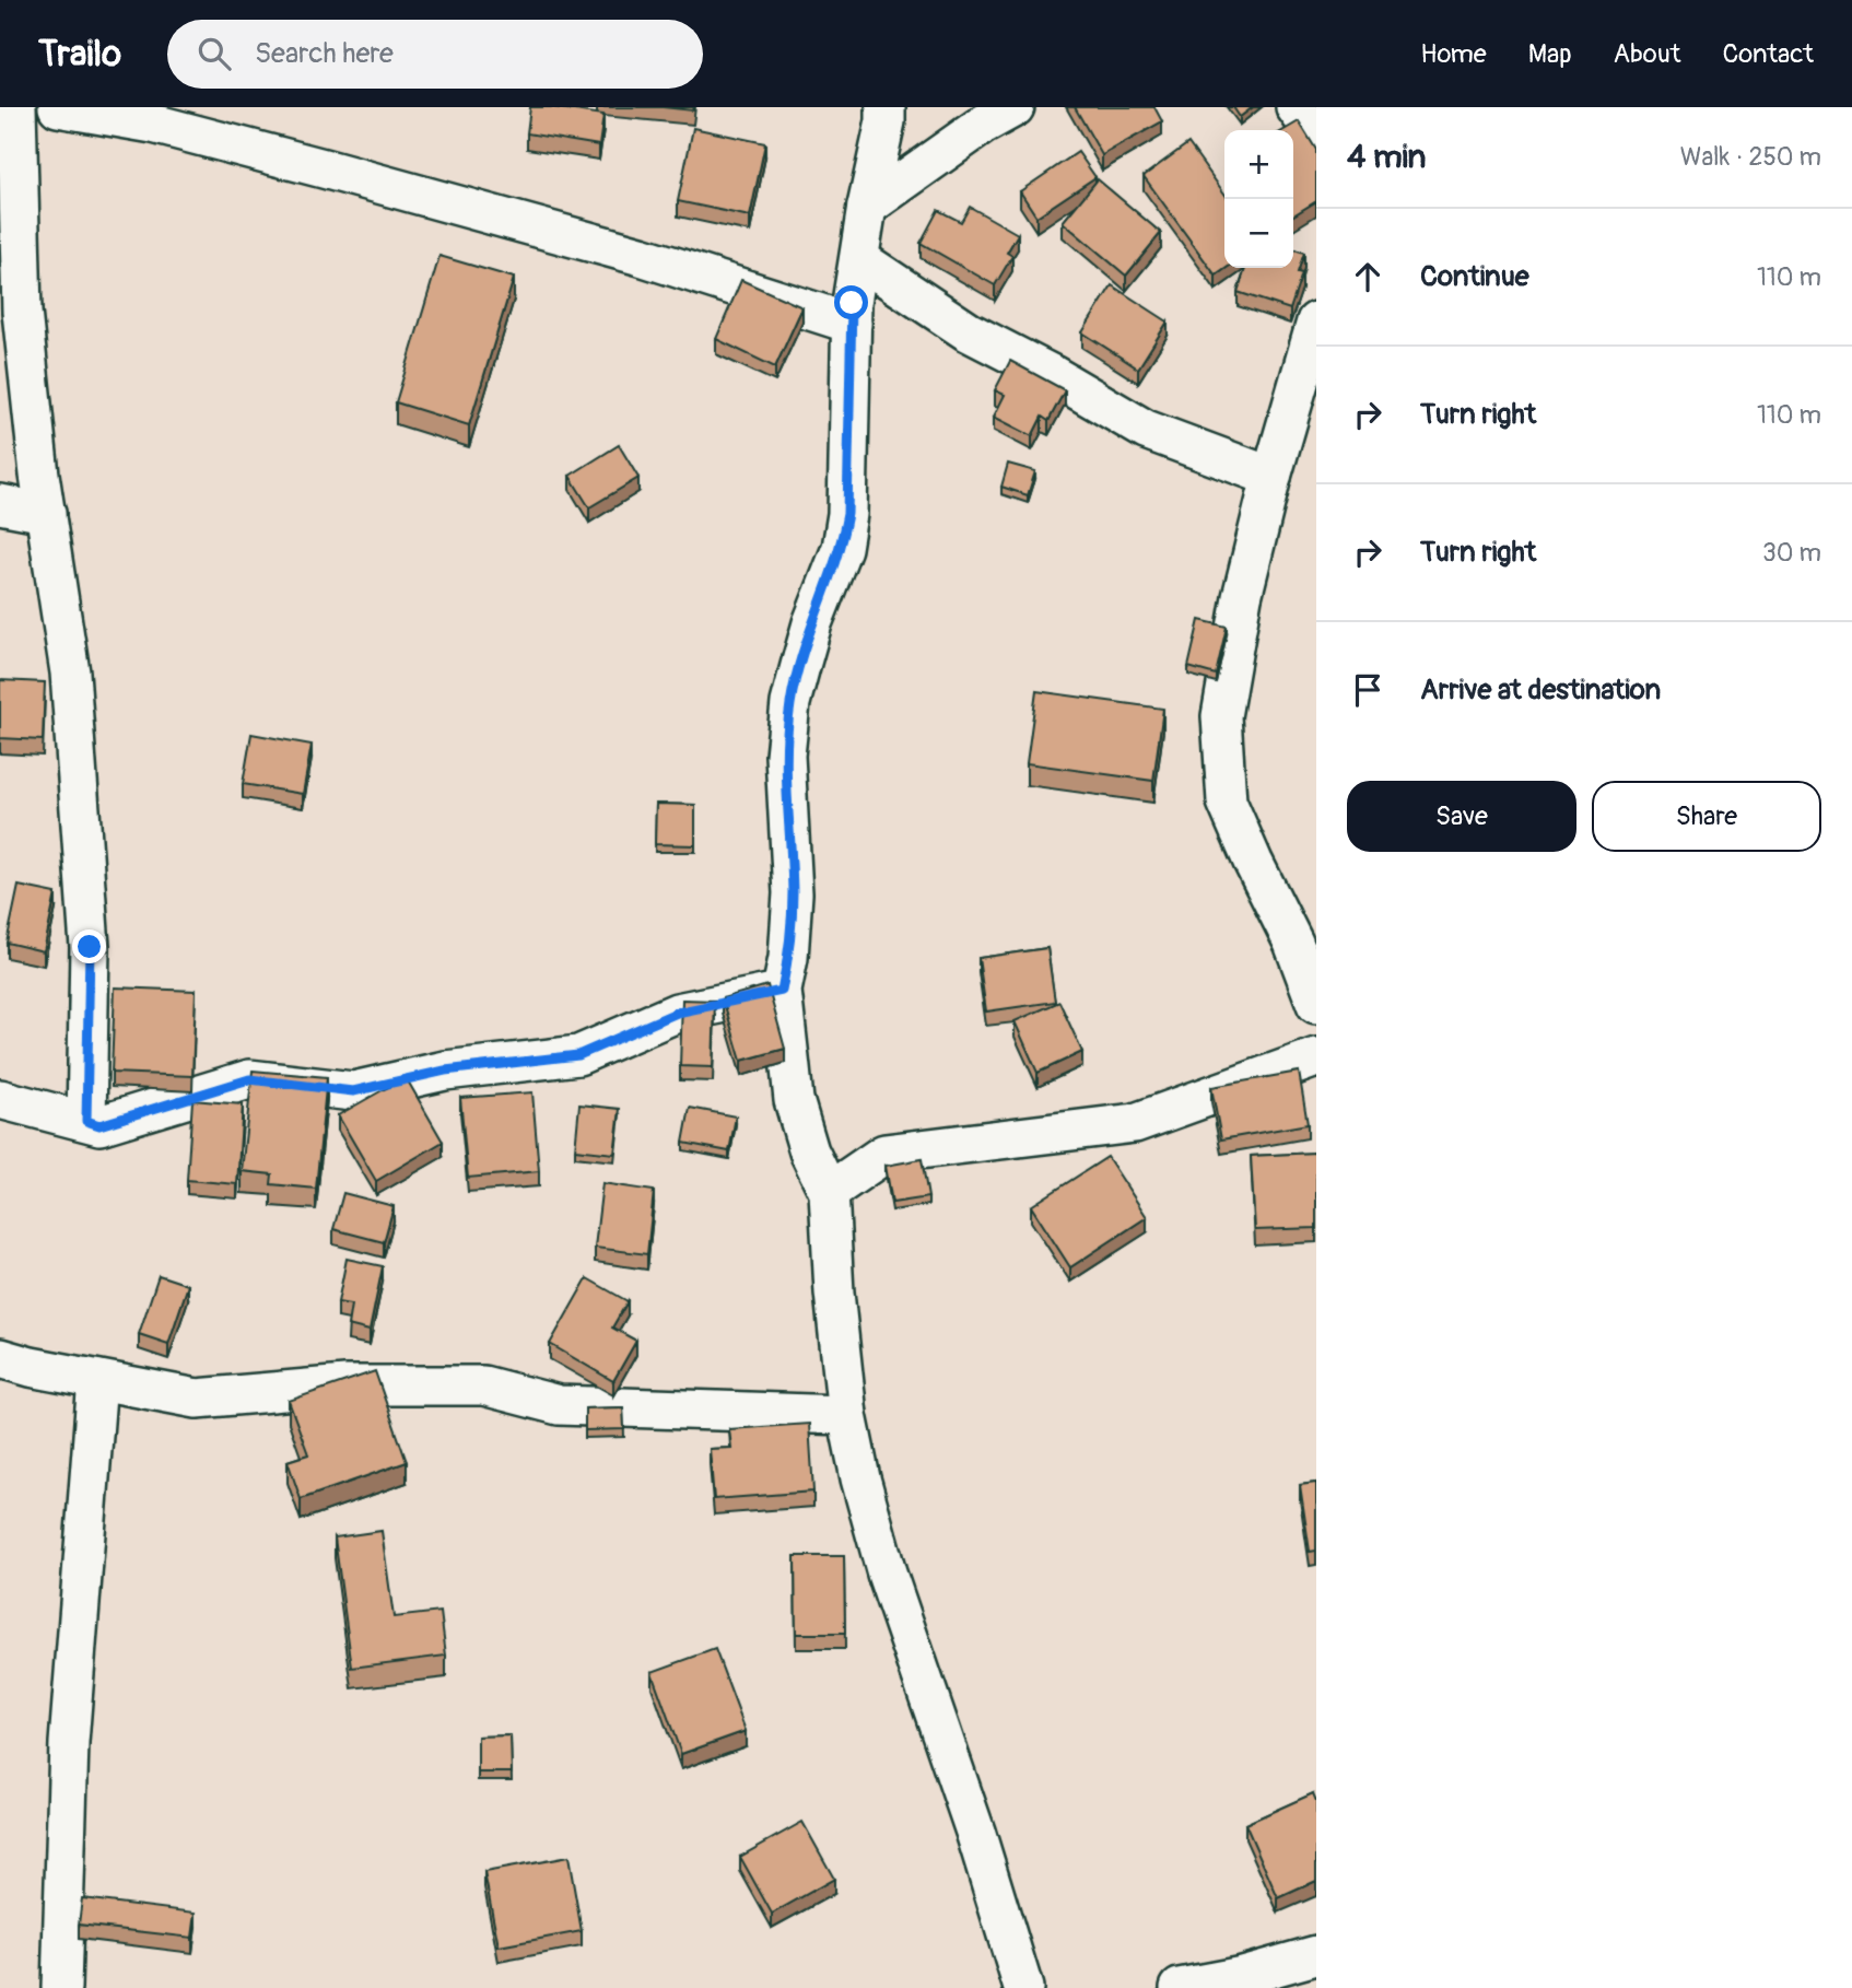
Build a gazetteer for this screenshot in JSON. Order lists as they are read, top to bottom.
{
  "page": {
    "header": "Trailo",
    "search": "Search here",
    "nav": [
      "Home",
      "Map",
      "About",
      "Contact"
    ],
    "heading": ["4 min", "Walk · 250 m"],
    "map_buttons": ["+", "−"],
    "list": [
      ["Continue", "110 m"],
      ["Turn right", "110 m"],
      ["Turn right", "30 m"],
      "Arrive at destination"
    ],
    "buttons": ["Save", "Share"]
  }
}
